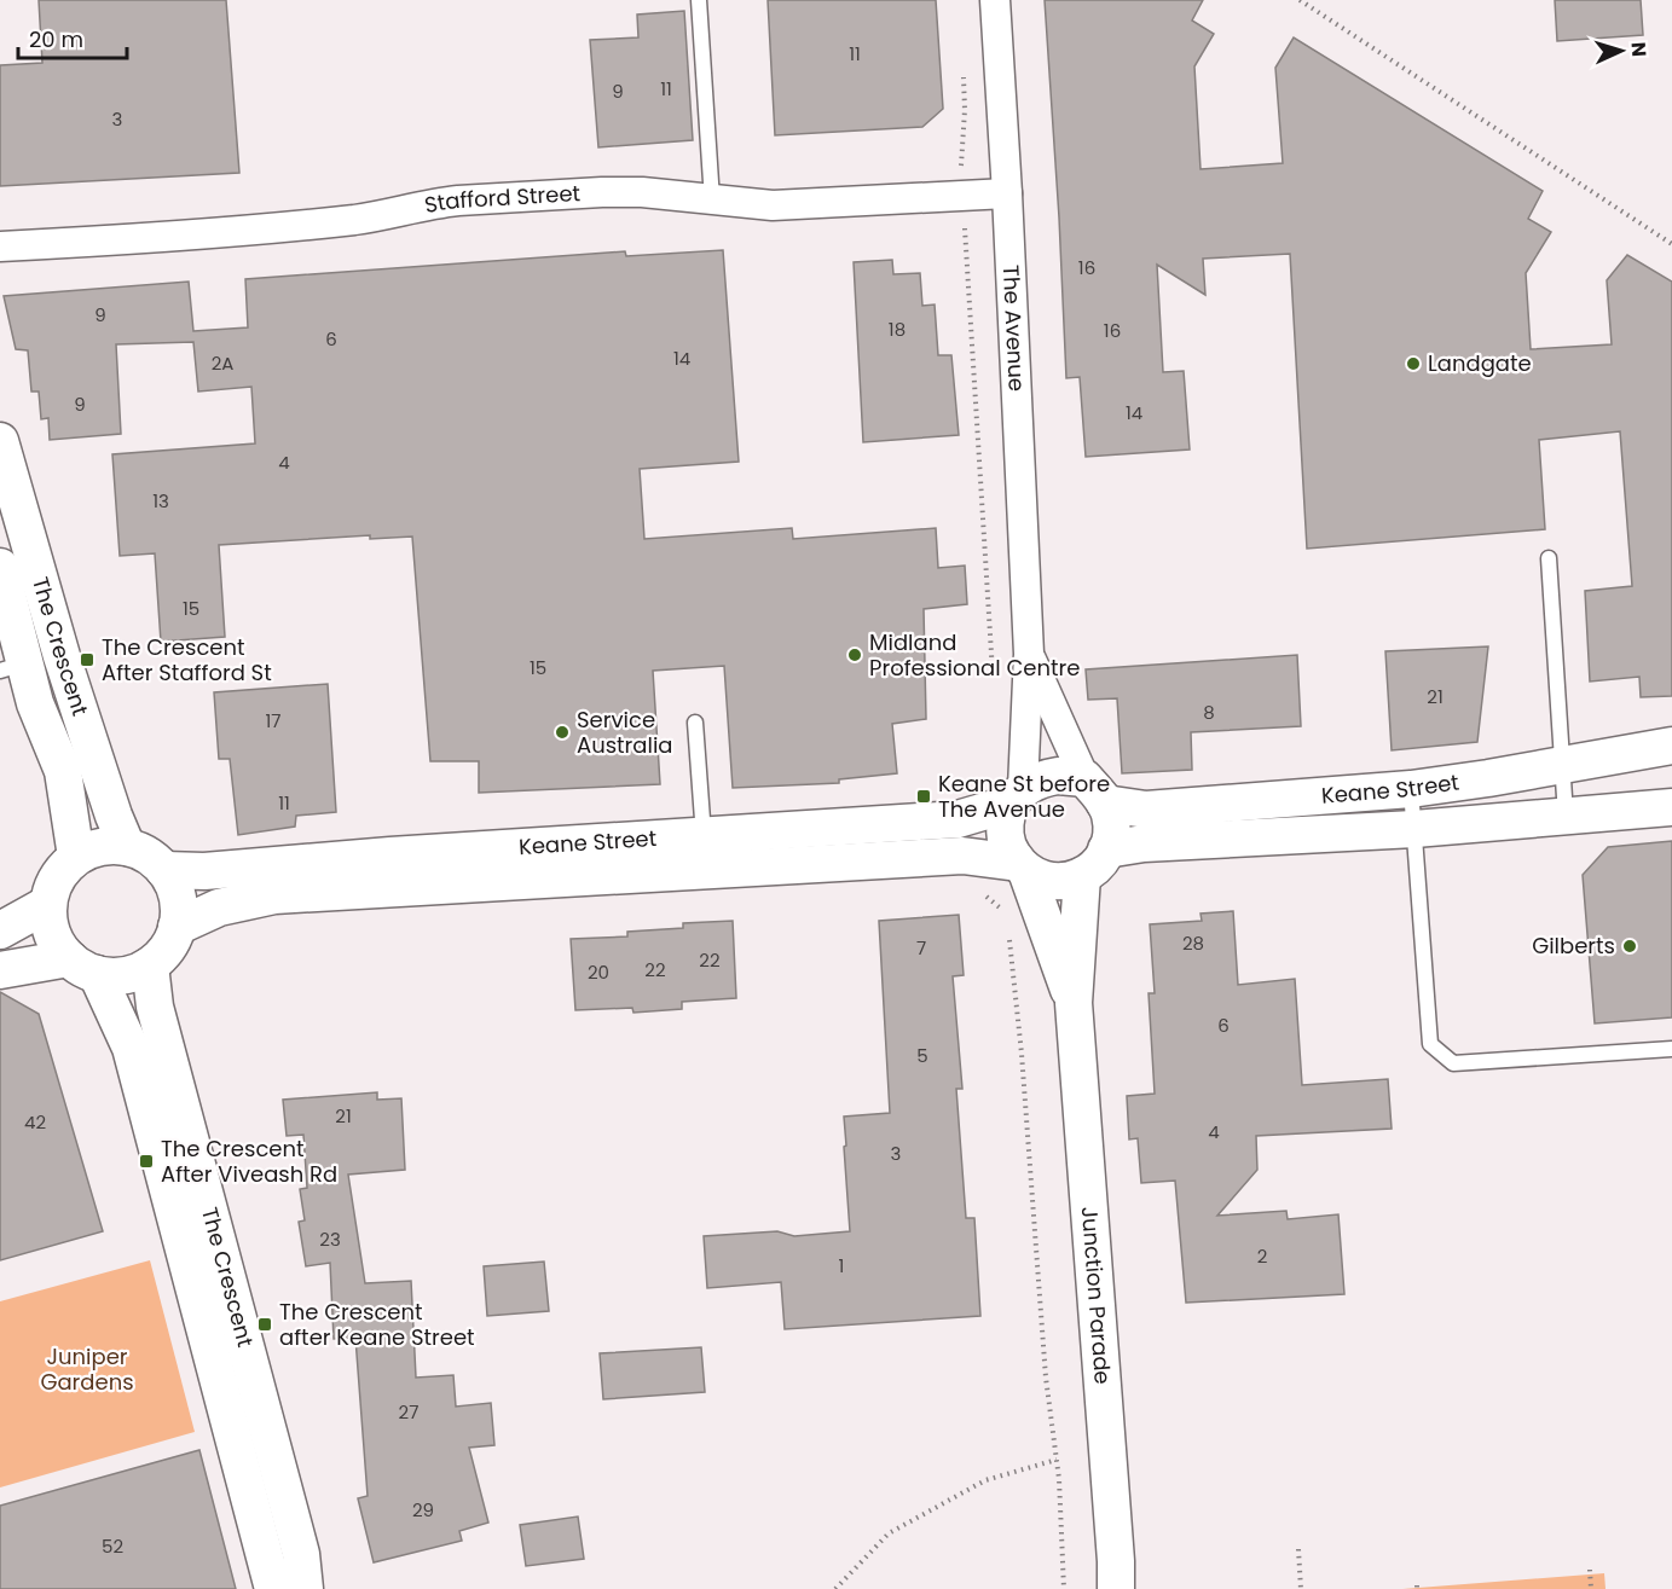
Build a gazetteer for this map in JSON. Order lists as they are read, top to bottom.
{
  "streets": {
    "street": [
      "Stafford Street",
      "The Avenue",
      "The Crescent",
      "Keane Street",
      "Junction Parade"
    ]
  },
  "crossings": [
    ["Stafford Street", "The Avenue"],
    ["The Avenue", "Keane Street"],
    ["The Avenue", "Junction Parade"],
    ["The Crescent", "Keane Street"],
    ["Keane Street", "Junction Parade"]
  ],
  "parks": ["Juniper Gardens"],
  "places": {
    "other": [
      "Landgate",
      "Midland Professional Centre",
      "Service Australia",
      "Gilberts"
    ],
    "transit": [
      "The Crescent After Stafford St",
      "Keane St before The Avenue",
      "The Crescent After Viveash Rd",
      "The Crescent after Keane Street"
    ]
  },
  "house_numbers": [
    "11",
    "11",
    "9",
    "3",
    "16",
    "9",
    "18",
    "16",
    "6",
    "14",
    "2A",
    "9",
    "14",
    "4",
    "13",
    "15",
    "15",
    "21",
    "8",
    "17",
    "11",
    "28",
    "7",
    "22",
    "22",
    "20",
    "6",
    "5",
    "21",
    "42",
    "4",
    "3",
    "23",
    "2",
    "1",
    "27",
    "29",
    "52"
  ],
  "scale_bar": "20 m",
  "north": "right"
}
